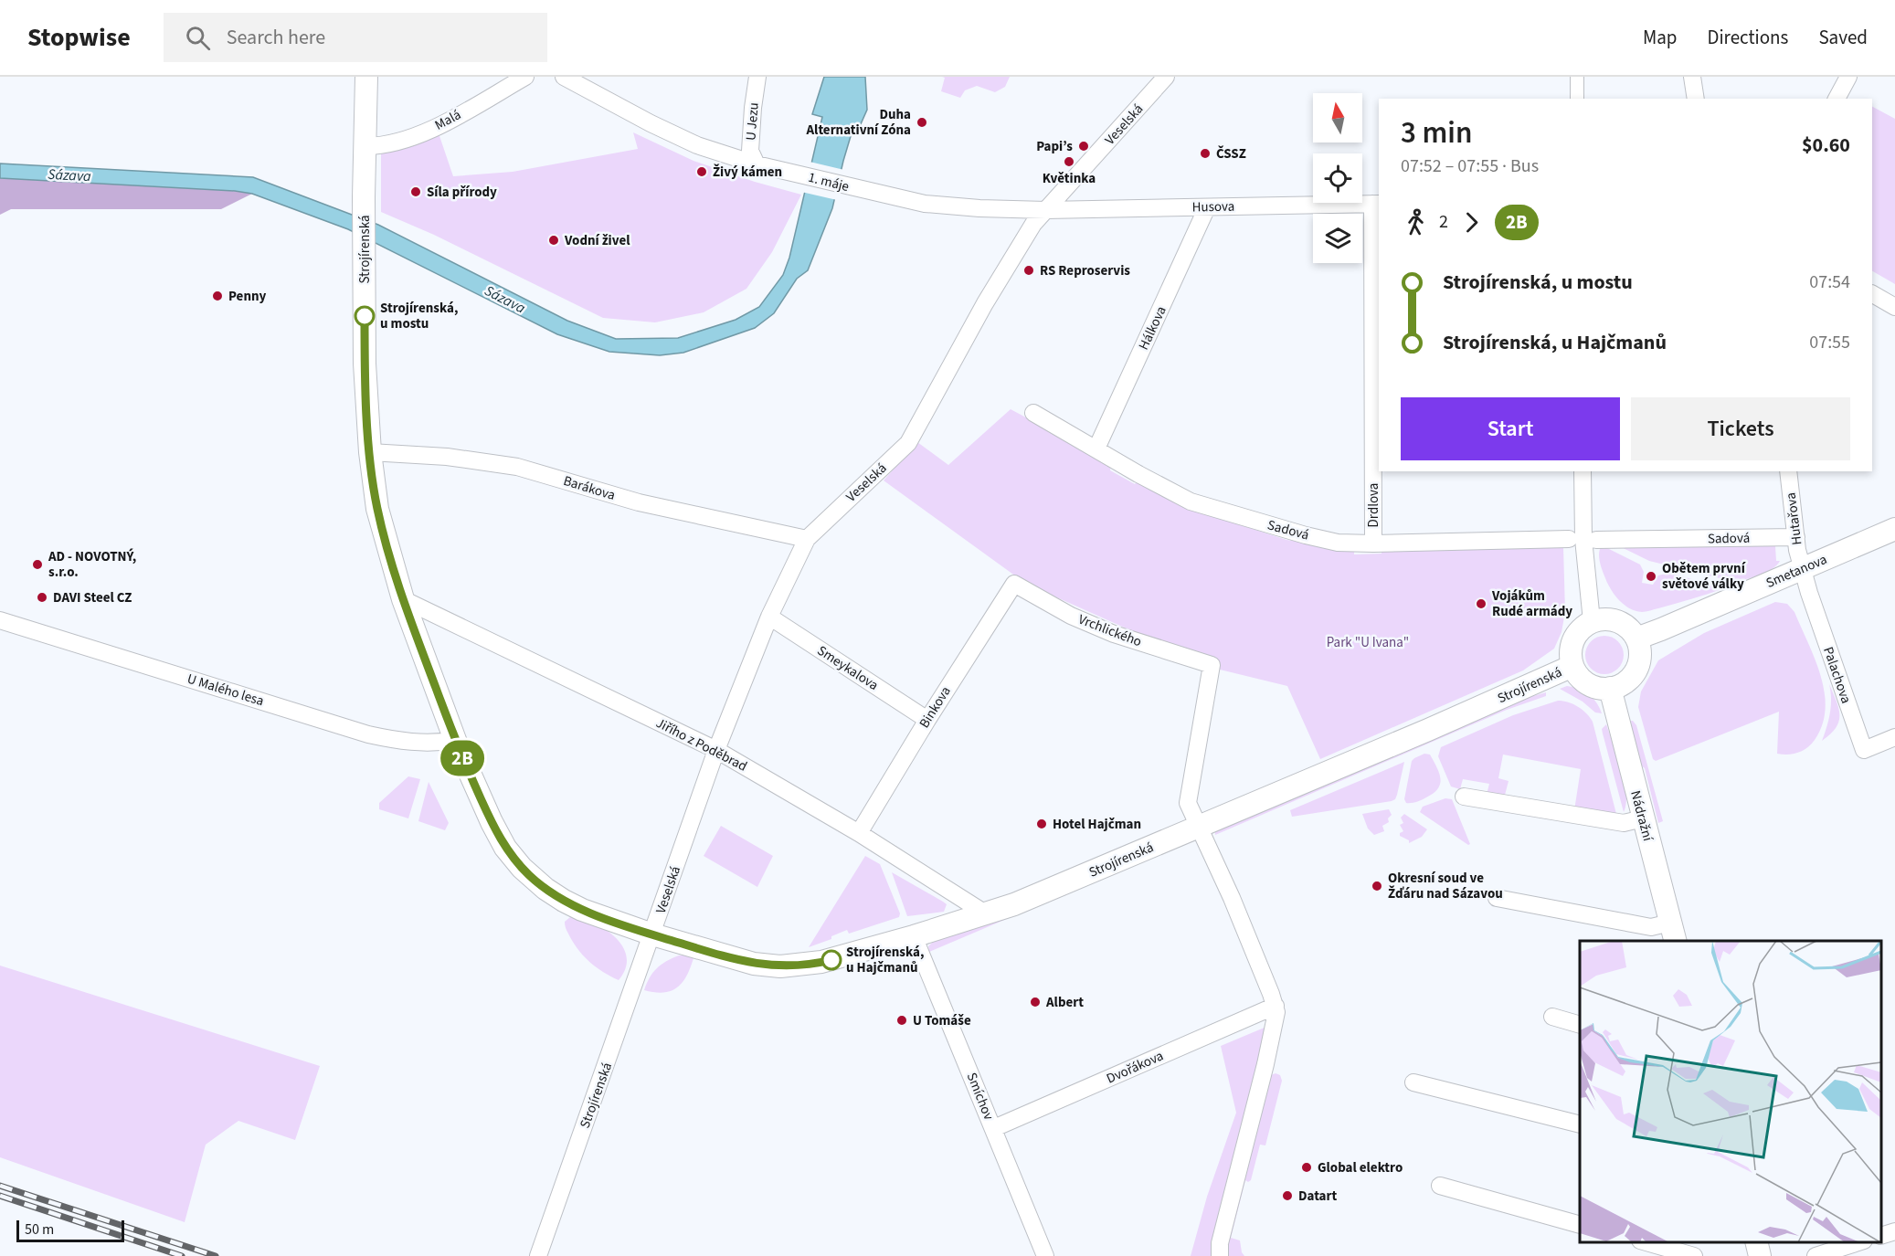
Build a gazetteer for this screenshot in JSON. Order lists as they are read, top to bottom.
{
  "streets": {
    "street": [
      "Malá",
      "U Jezu",
      "Veselská",
      "1. máje",
      "Husova",
      "Strojírenská",
      "Hálkova",
      "Barákova",
      "Drdlova",
      "Hutařova",
      "Sadová",
      "Smetanova",
      "Vrchlického",
      "Smeykalova",
      "Palachova",
      "U Malého lesa",
      "Binkova",
      "Jiřího z Poděbrad",
      "Nádražní",
      "Dvořákova",
      "Smíchov"
    ]
  },
  "crossings": [
    ["Malá", "Strojírenská"],
    ["U Jezu", "1. máje"],
    ["Veselská", "1. máje"],
    ["Veselská", "Husova"],
    ["Veselská", "Strojírenská"],
    ["Veselská", "Barákova"],
    ["Veselská", "Smeykalova"],
    ["Veselská", "Jiřího z Poděbrad"],
    ["1. máje", "Husova"],
    ["Husova", "Hálkova"],
    ["Husova", "Drdlova"],
    ["Strojírenská", "Barákova"],
    ["Strojírenská", "Smetanova"],
    ["Strojírenská", "Vrchlického"],
    ["Strojírenská", "U Malého lesa"],
    ["Strojírenská", "Jiřího z Poděbrad"],
    ["Strojírenská", "Nádražní"],
    ["Strojírenská", "Smíchov"],
    ["Hálkova", "Sadová"],
    ["Drdlova", "Sadová"],
    ["Hutařova", "Sadová"],
    ["Hutařova", "Smetanova"],
    ["Hutařova", "Palachova"],
    ["Smetanova", "Palachova"],
    ["Smetanova", "Nádražní"],
    ["Vrchlického", "Binkova"],
    ["Smeykalova", "Binkova"],
    ["Binkova", "Jiřího z Poděbrad"],
    ["Dvořákova", "Smíchov"]
  ],
  "water": ["Sázava"],
  "parks": ["Park \"U Ivana\""],
  "places": [
    "Duha Alternativní Zóna",
    "Papi’s",
    "ČSSZ",
    "Květinka",
    "Živý kámen",
    "Síla přírody",
    "Vodní živel",
    "RS Reproservis",
    "Penny",
    "Strojírenská, u mostu",
    "AD - NOVOTNÝ, s.r.o.",
    "Obětem první světové války",
    "DAVI Steel CZ",
    "Vojákům Rudé armády",
    "Hotel Hajčman",
    "Okresní soud ve Žďáru nad Sázavou",
    "Strojírenská, u Hajčmanů",
    "Albert",
    "U Tomáše",
    "Global elektro",
    "Datart"
  ],
  "lines": ["bus line 2B"],
  "scale_bar": "50 m",
  "north": "top",
  "page": {
    "header": "Stopwise",
    "search": "Search here",
    "nav": ["Map", "Directions", "Saved"],
    "on_map": "2B",
    "heading": ["3 min", "07:52 – 07:55 · Bus", "$0.60"],
    "legs": ["2", "2B"],
    "list": [
      {
        "name": "Strojírenská, u mostu",
        "value": "07:54"
      },
      {
        "name": "Strojírenská, u Hajčmanů",
        "value": "07:55"
      }
    ],
    "buttons": ["Start", "Tickets"],
    "scale": "50 m"
  }
}
